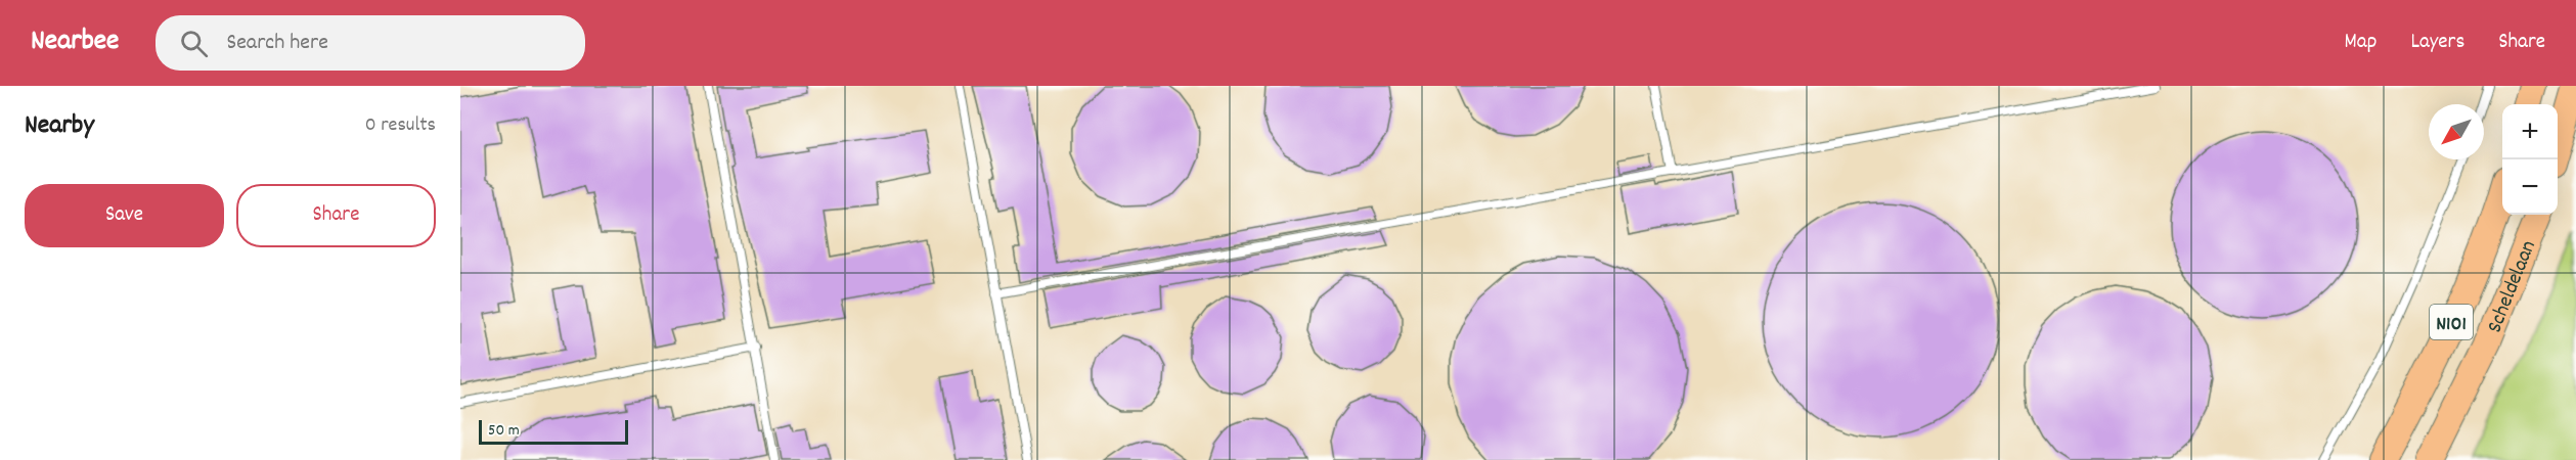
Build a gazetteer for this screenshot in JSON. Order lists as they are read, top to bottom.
{
  "streets": {
    "main road": ["Scheldelaan", "N101"]
  },
  "scale_bar": "50 m",
  "north": "bottom left",
  "page": {
    "header": "Nearbee",
    "search": "Search here",
    "nav": ["Map", "Layers", "Share"],
    "heading": ["Nearby", "0 results"],
    "map_buttons": ["+", "−"],
    "buttons": ["Save", "Share"],
    "scale": "50 m"
  }
}
